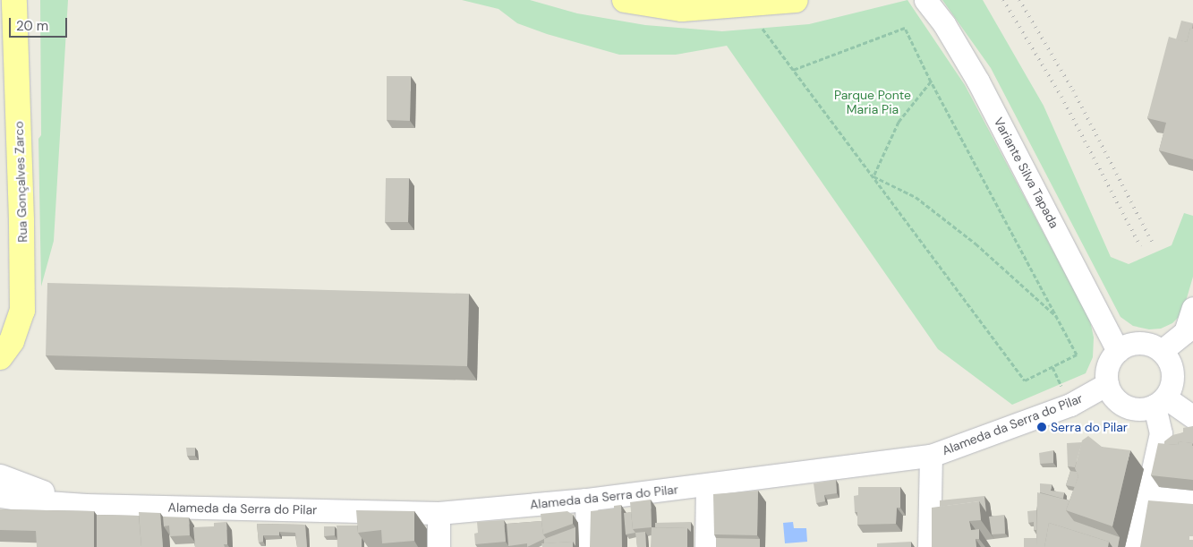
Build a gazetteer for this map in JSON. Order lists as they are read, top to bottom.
{
  "streets": {
    "main road": ["Rua Gonçalves Zarco"],
    "street": ["Variante Silva Tapada", "Alameda da Serra do Pilar"]
  },
  "crossings": [
    ["Variante Silva Tapada", "Alameda da Serra do Pilar"]
  ],
  "parks": ["Parque Ponte Maria Pia"],
  "places": ["Serra do Pilar"],
  "scale_bar": "20 m"
}
